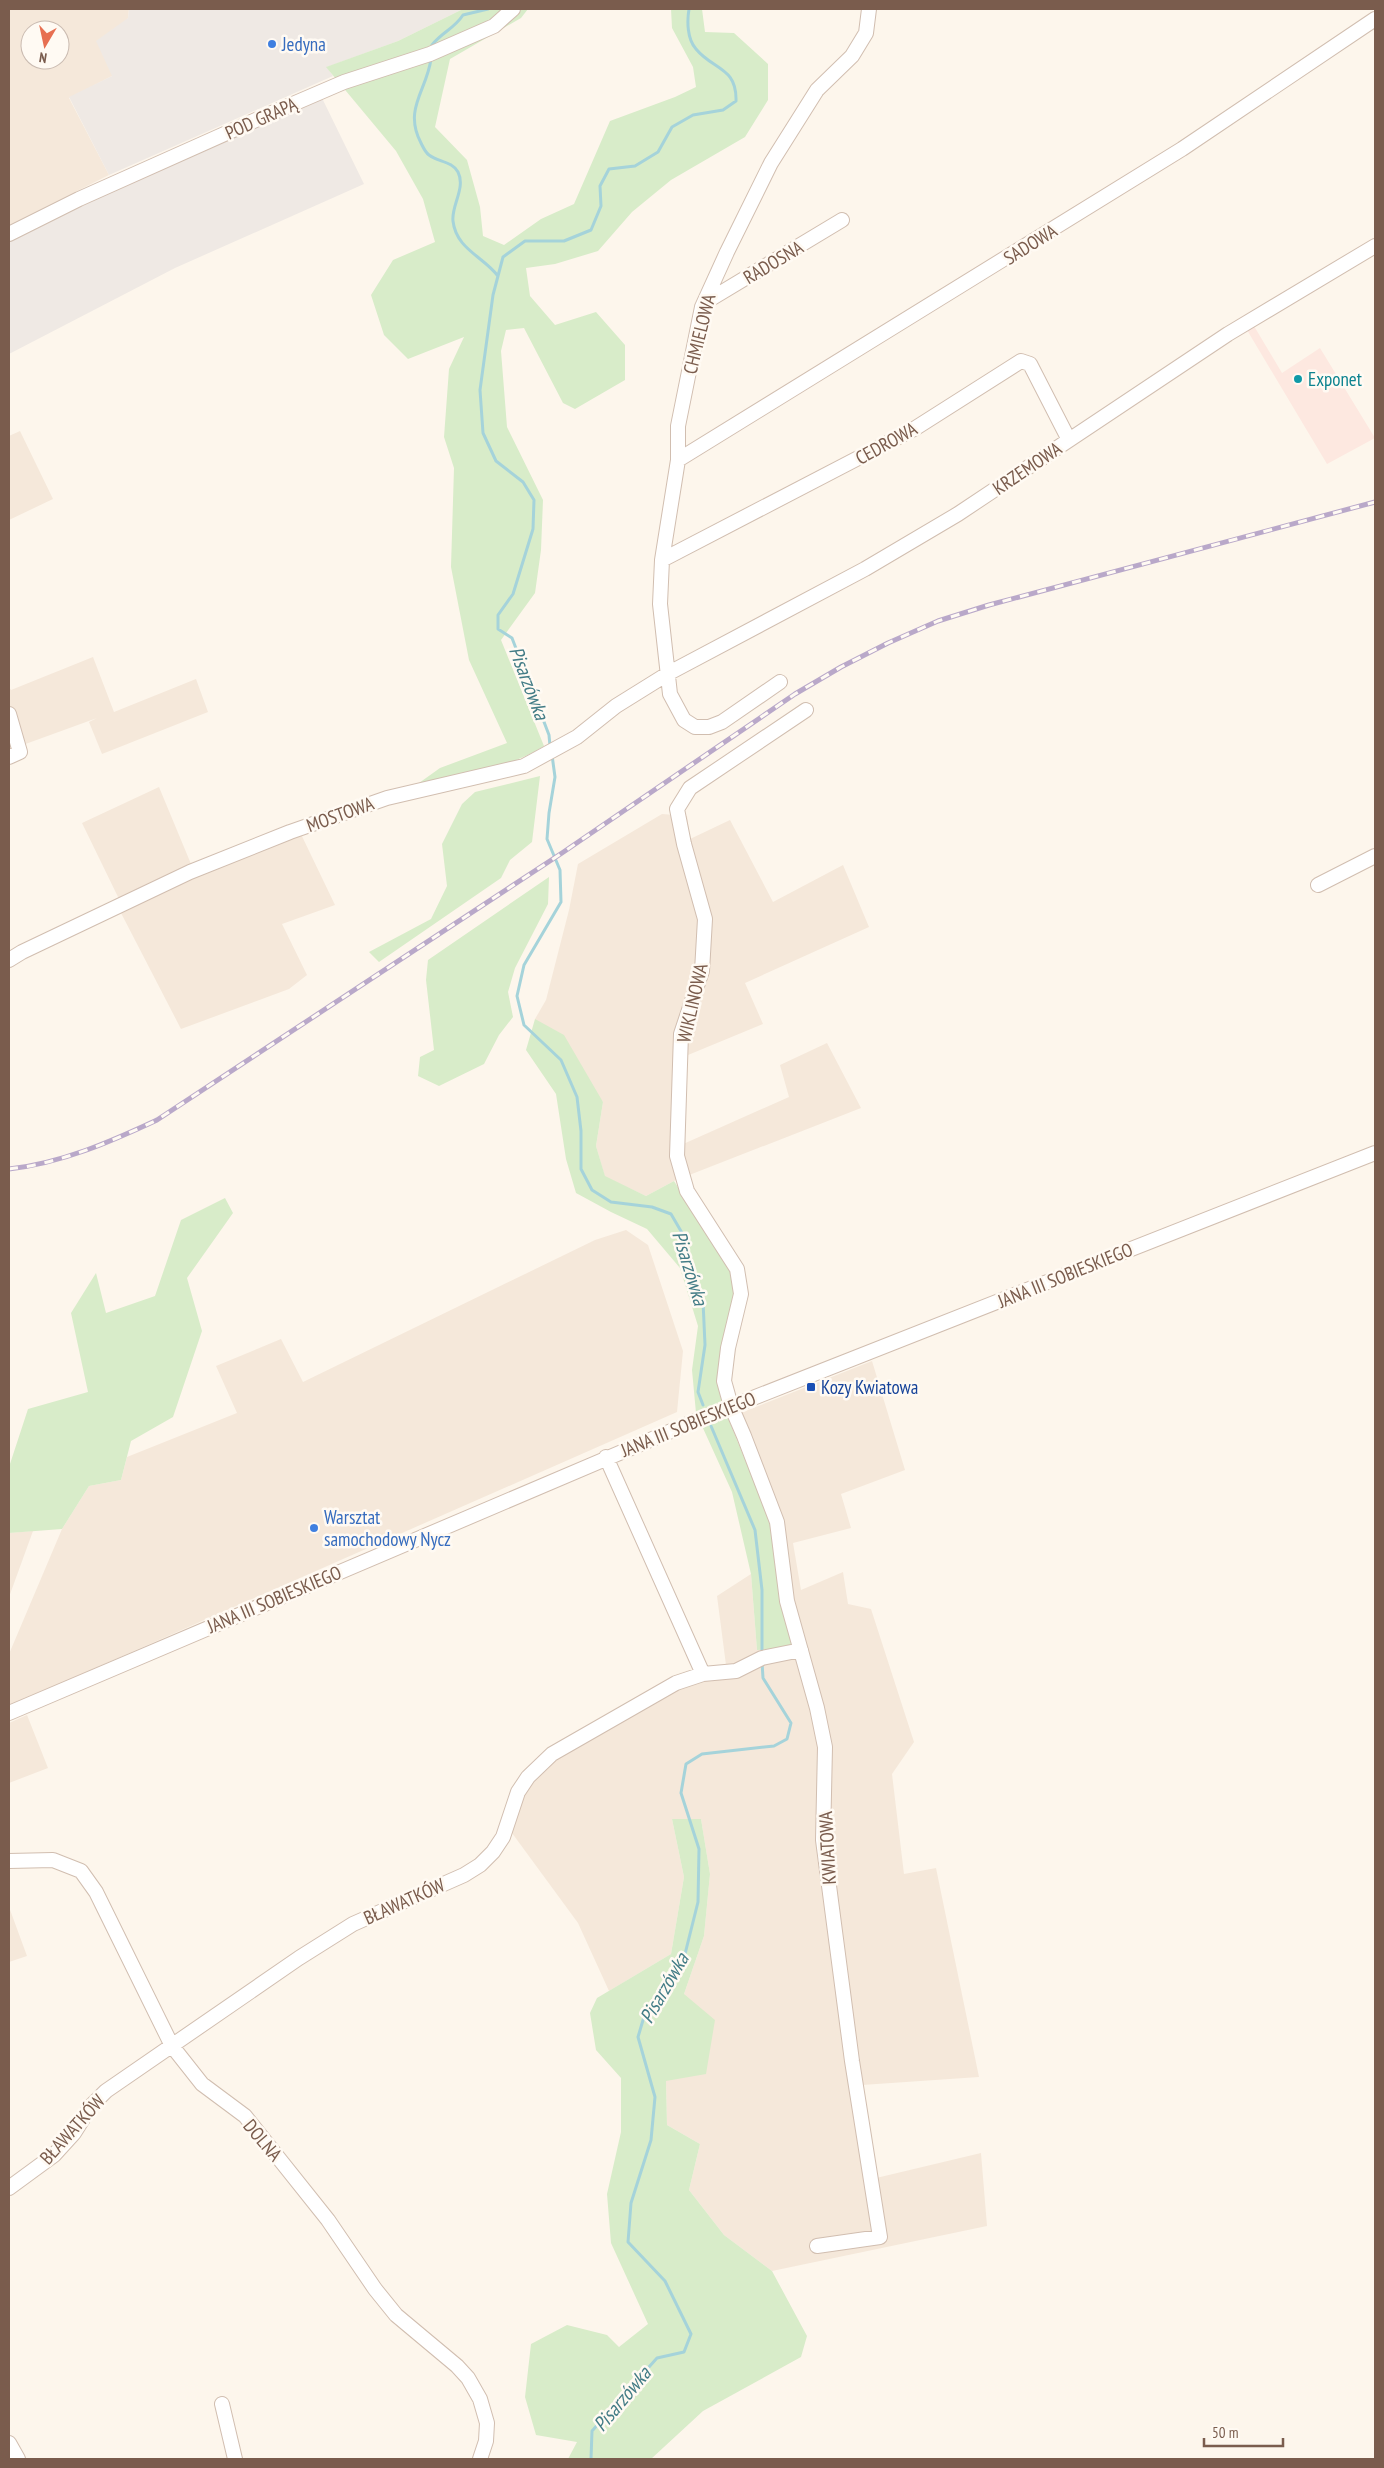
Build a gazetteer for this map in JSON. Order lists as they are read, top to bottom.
{
  "streets": {
    "street": [
      "POD GRAPĄ",
      "SADOWA",
      "RADOSNA",
      "CHMIELOWA",
      "CEDROWA",
      "KRZEMOWA",
      "MOSTOWA",
      "WIKLINOWA",
      "JANA III SOBIESKIEGO",
      "KWIATOWA",
      "BŁAWATKÓW",
      "DOLNA"
    ]
  },
  "crossings": [
    ["SADOWA", "CHMIELOWA"],
    ["RADOSNA", "CHMIELOWA"],
    ["CHMIELOWA", "CEDROWA"],
    ["CHMIELOWA", "KRZEMOWA"],
    ["CHMIELOWA", "MOSTOWA"],
    ["CEDROWA", "KRZEMOWA"],
    ["KRZEMOWA", "MOSTOWA"],
    ["WIKLINOWA", "JANA III SOBIESKIEGO"],
    ["WIKLINOWA", "KWIATOWA"],
    ["JANA III SOBIESKIEGO", "KWIATOWA"],
    ["KWIATOWA", "BŁAWATKÓW"],
    ["BŁAWATKÓW", "DOLNA"]
  ],
  "water": ["Pisarzówka"],
  "places": {
    "other": ["Jedyna", "Exponet", "Warsztat samochodowy Nycz"],
    "transit": ["Kozy Kwiatowa"]
  },
  "scale_bar": "50 m",
  "north": "bottom"
}
